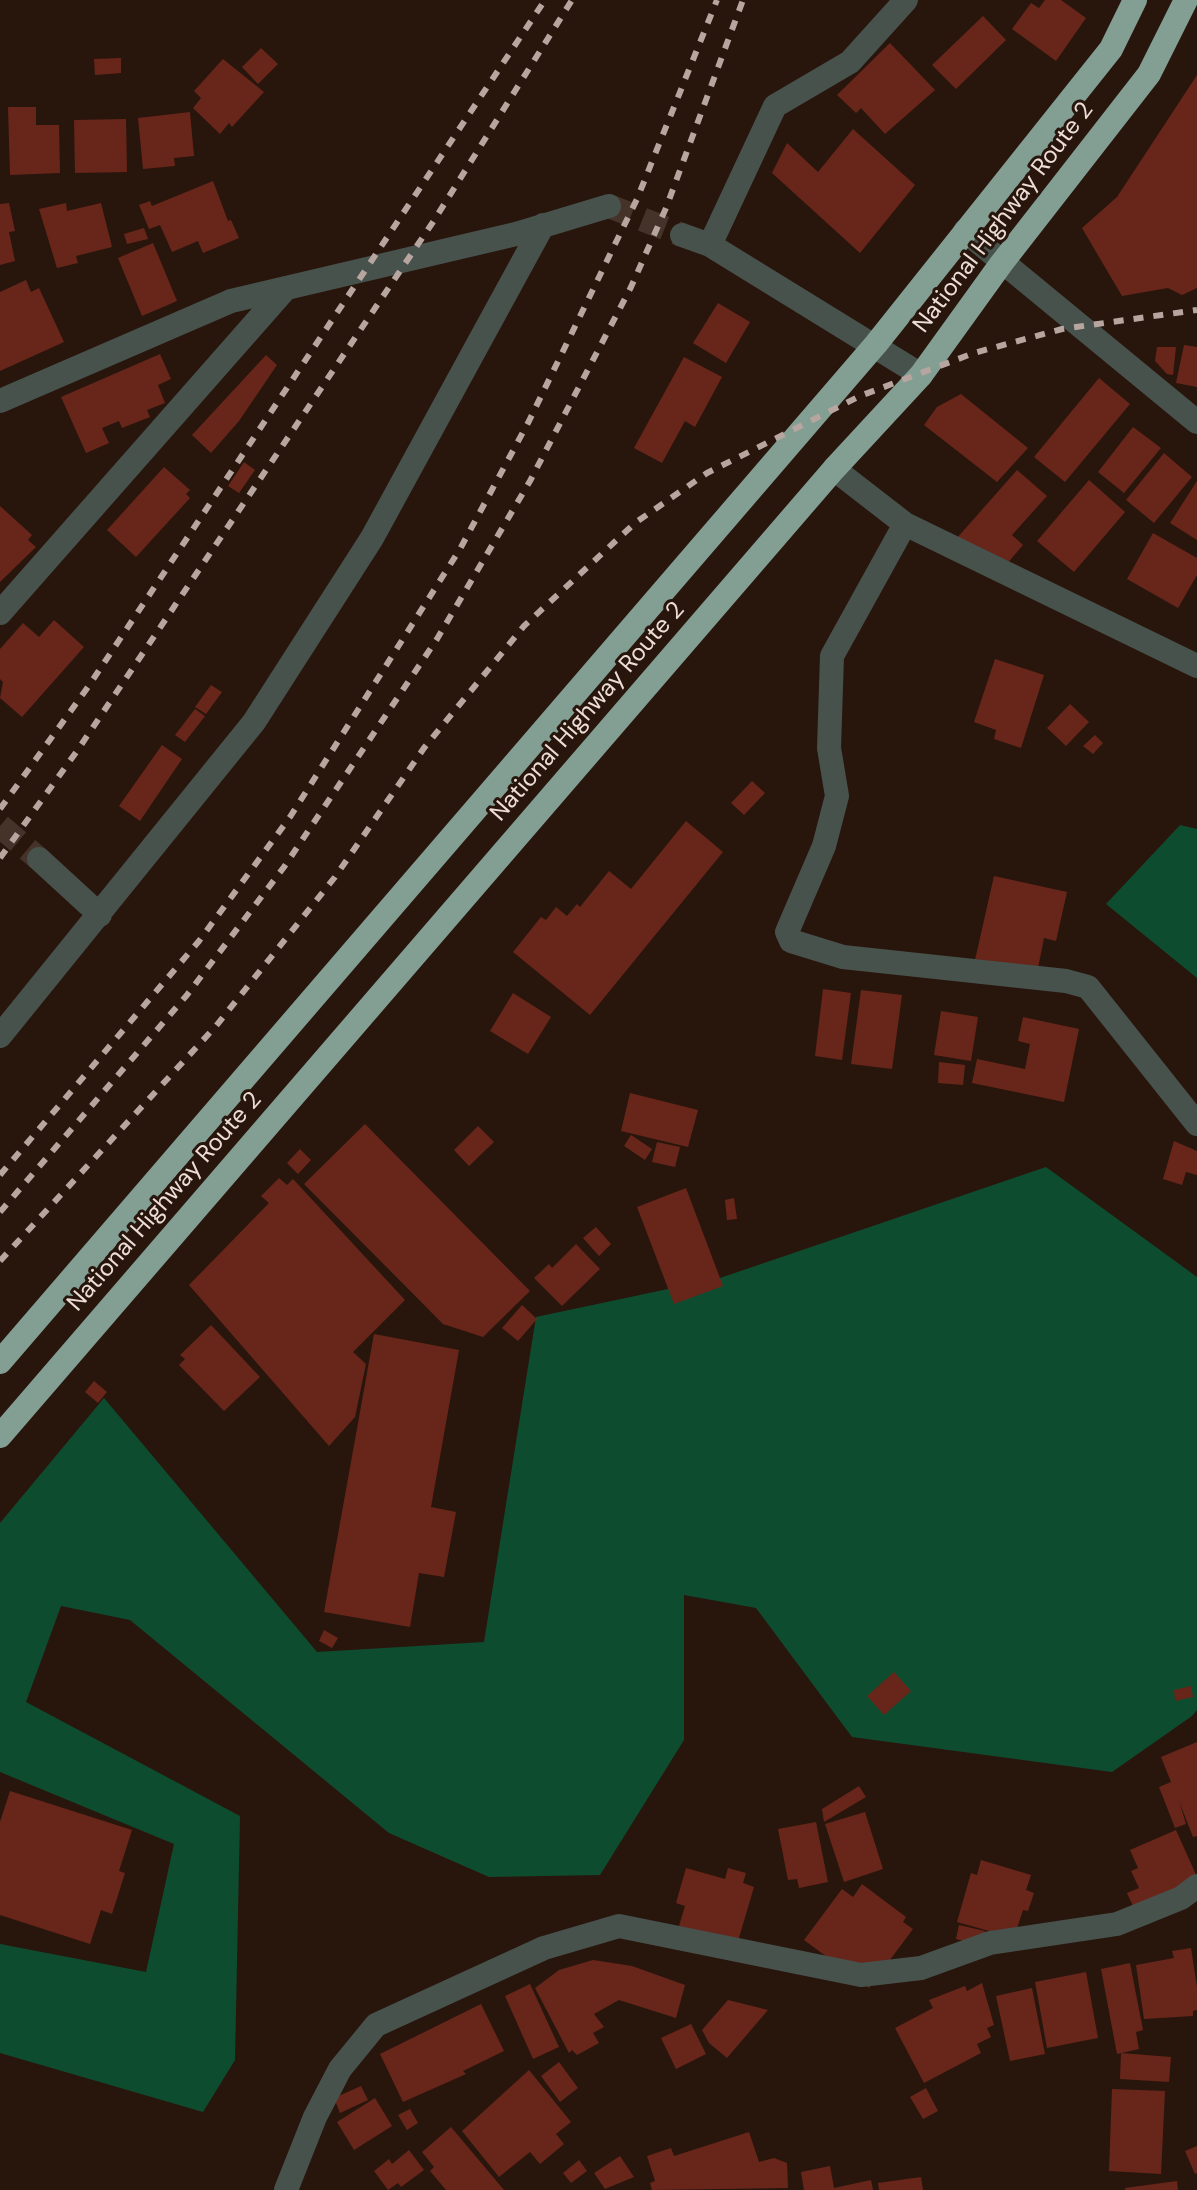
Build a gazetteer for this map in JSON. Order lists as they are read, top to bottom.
{
  "streets": {
    "highway": ["National Highway Route 2"]
  }
}
